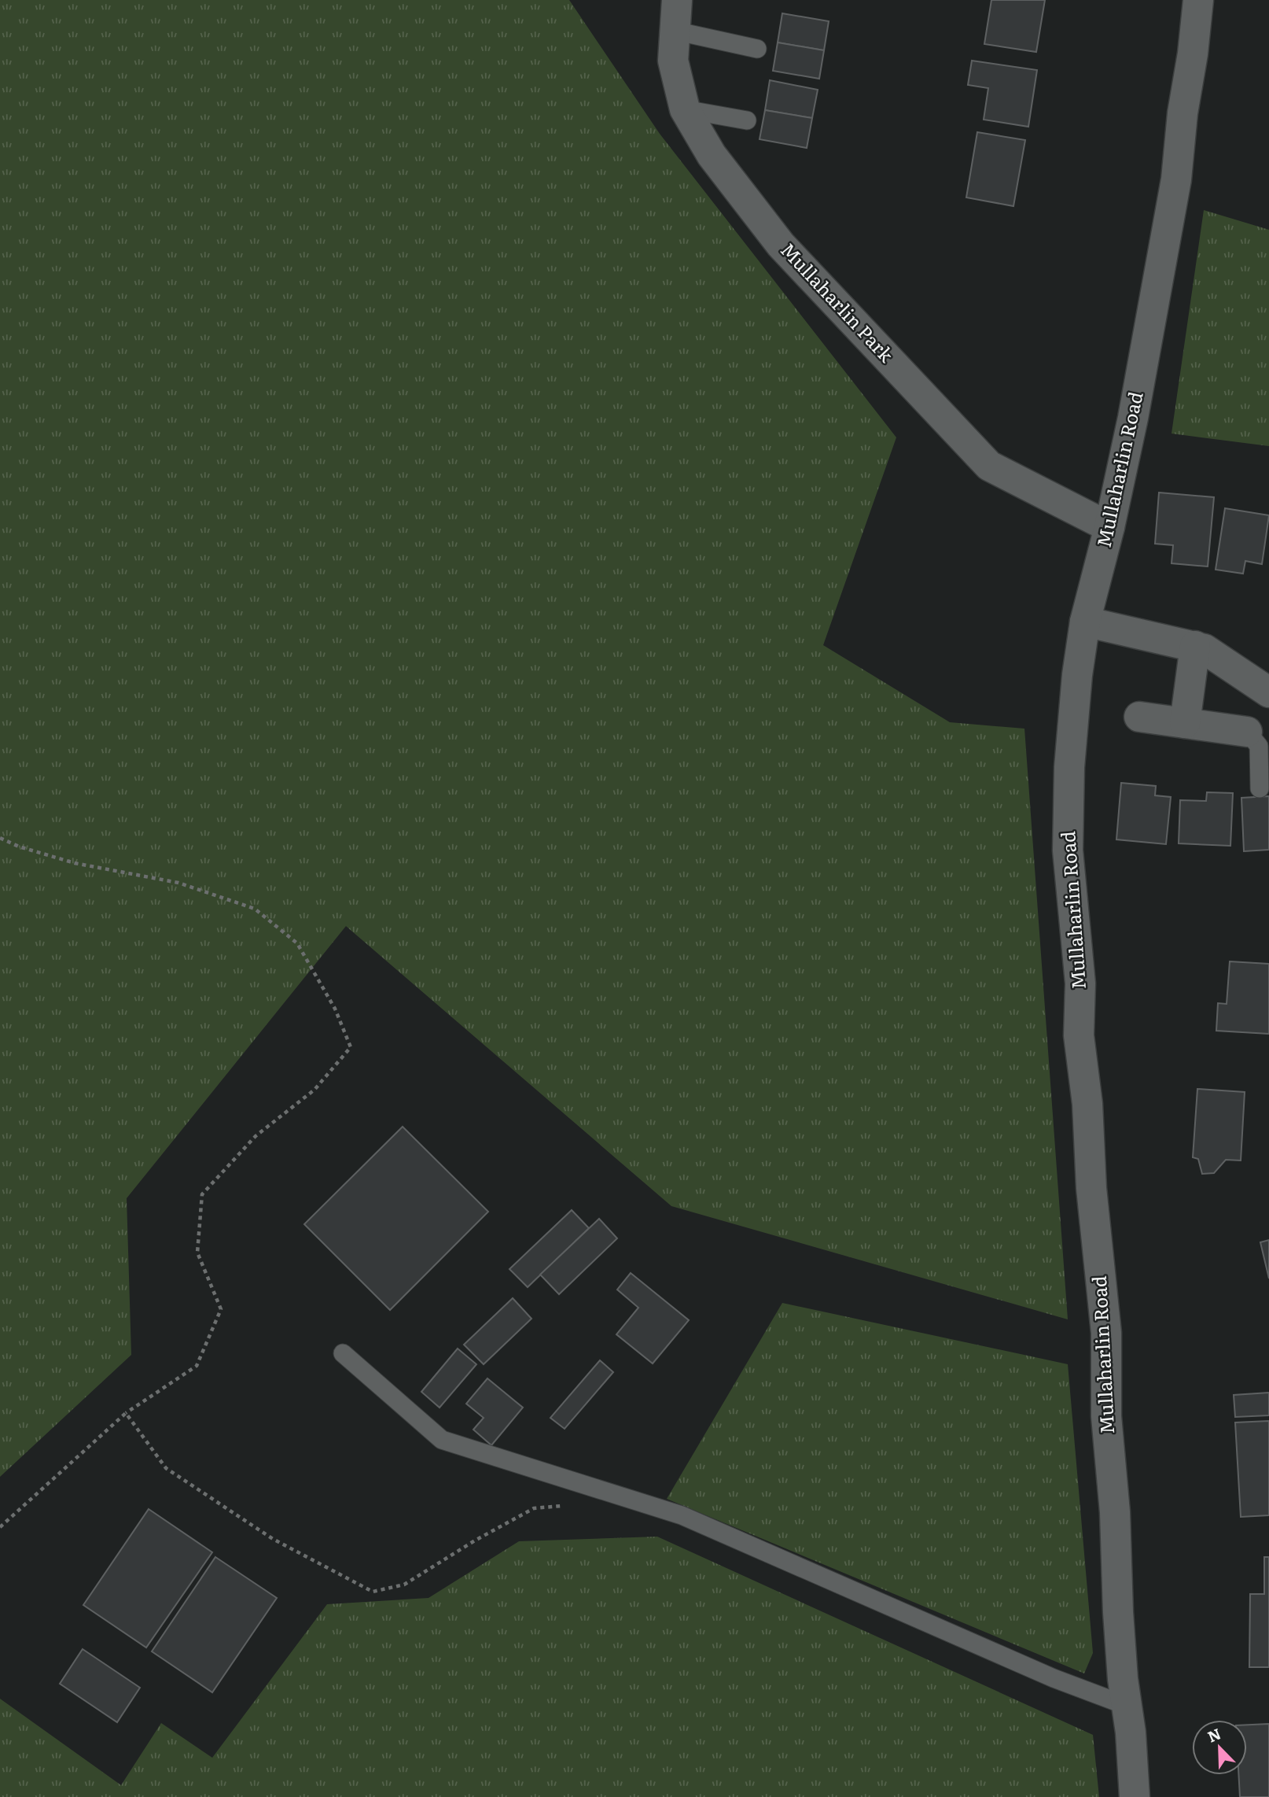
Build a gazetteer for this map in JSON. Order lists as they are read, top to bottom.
{
  "streets": {
    "street": ["Mullaharlin Park", "Mullaharlin Road"]
  },
  "crossings": [
    ["Mullaharlin Park", "Mullaharlin Road"]
  ],
  "north": "top left"
}
